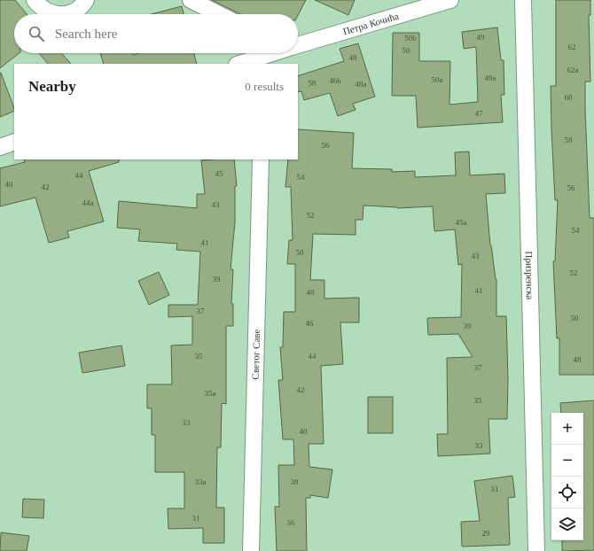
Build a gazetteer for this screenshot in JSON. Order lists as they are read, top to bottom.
{
  "streets": {
    "street": ["Петра Кочића", "Призренска", "Светог Саве"]
  },
  "house_numbers": [
    "49",
    "50b",
    "62",
    "50",
    "48",
    "62a",
    "49a",
    "50a",
    "46b",
    "58",
    "48a",
    "60",
    "47",
    "58",
    "56",
    "45",
    "44",
    "54",
    "40",
    "42",
    "56",
    "44a",
    "43",
    "52",
    "45a",
    "54",
    "41",
    "50",
    "43",
    "52",
    "39",
    "41",
    "48",
    "37",
    "50",
    "46",
    "39",
    "35",
    "44",
    "48",
    "37",
    "42",
    "35a",
    "35",
    "33",
    "40",
    "33",
    "33a",
    "38",
    "31",
    "31",
    "36",
    "29"
  ],
  "page": {
    "search": "Search here",
    "heading": ["Nearby", "0 results"],
    "map_buttons": ["+", "−"]
  }
}
